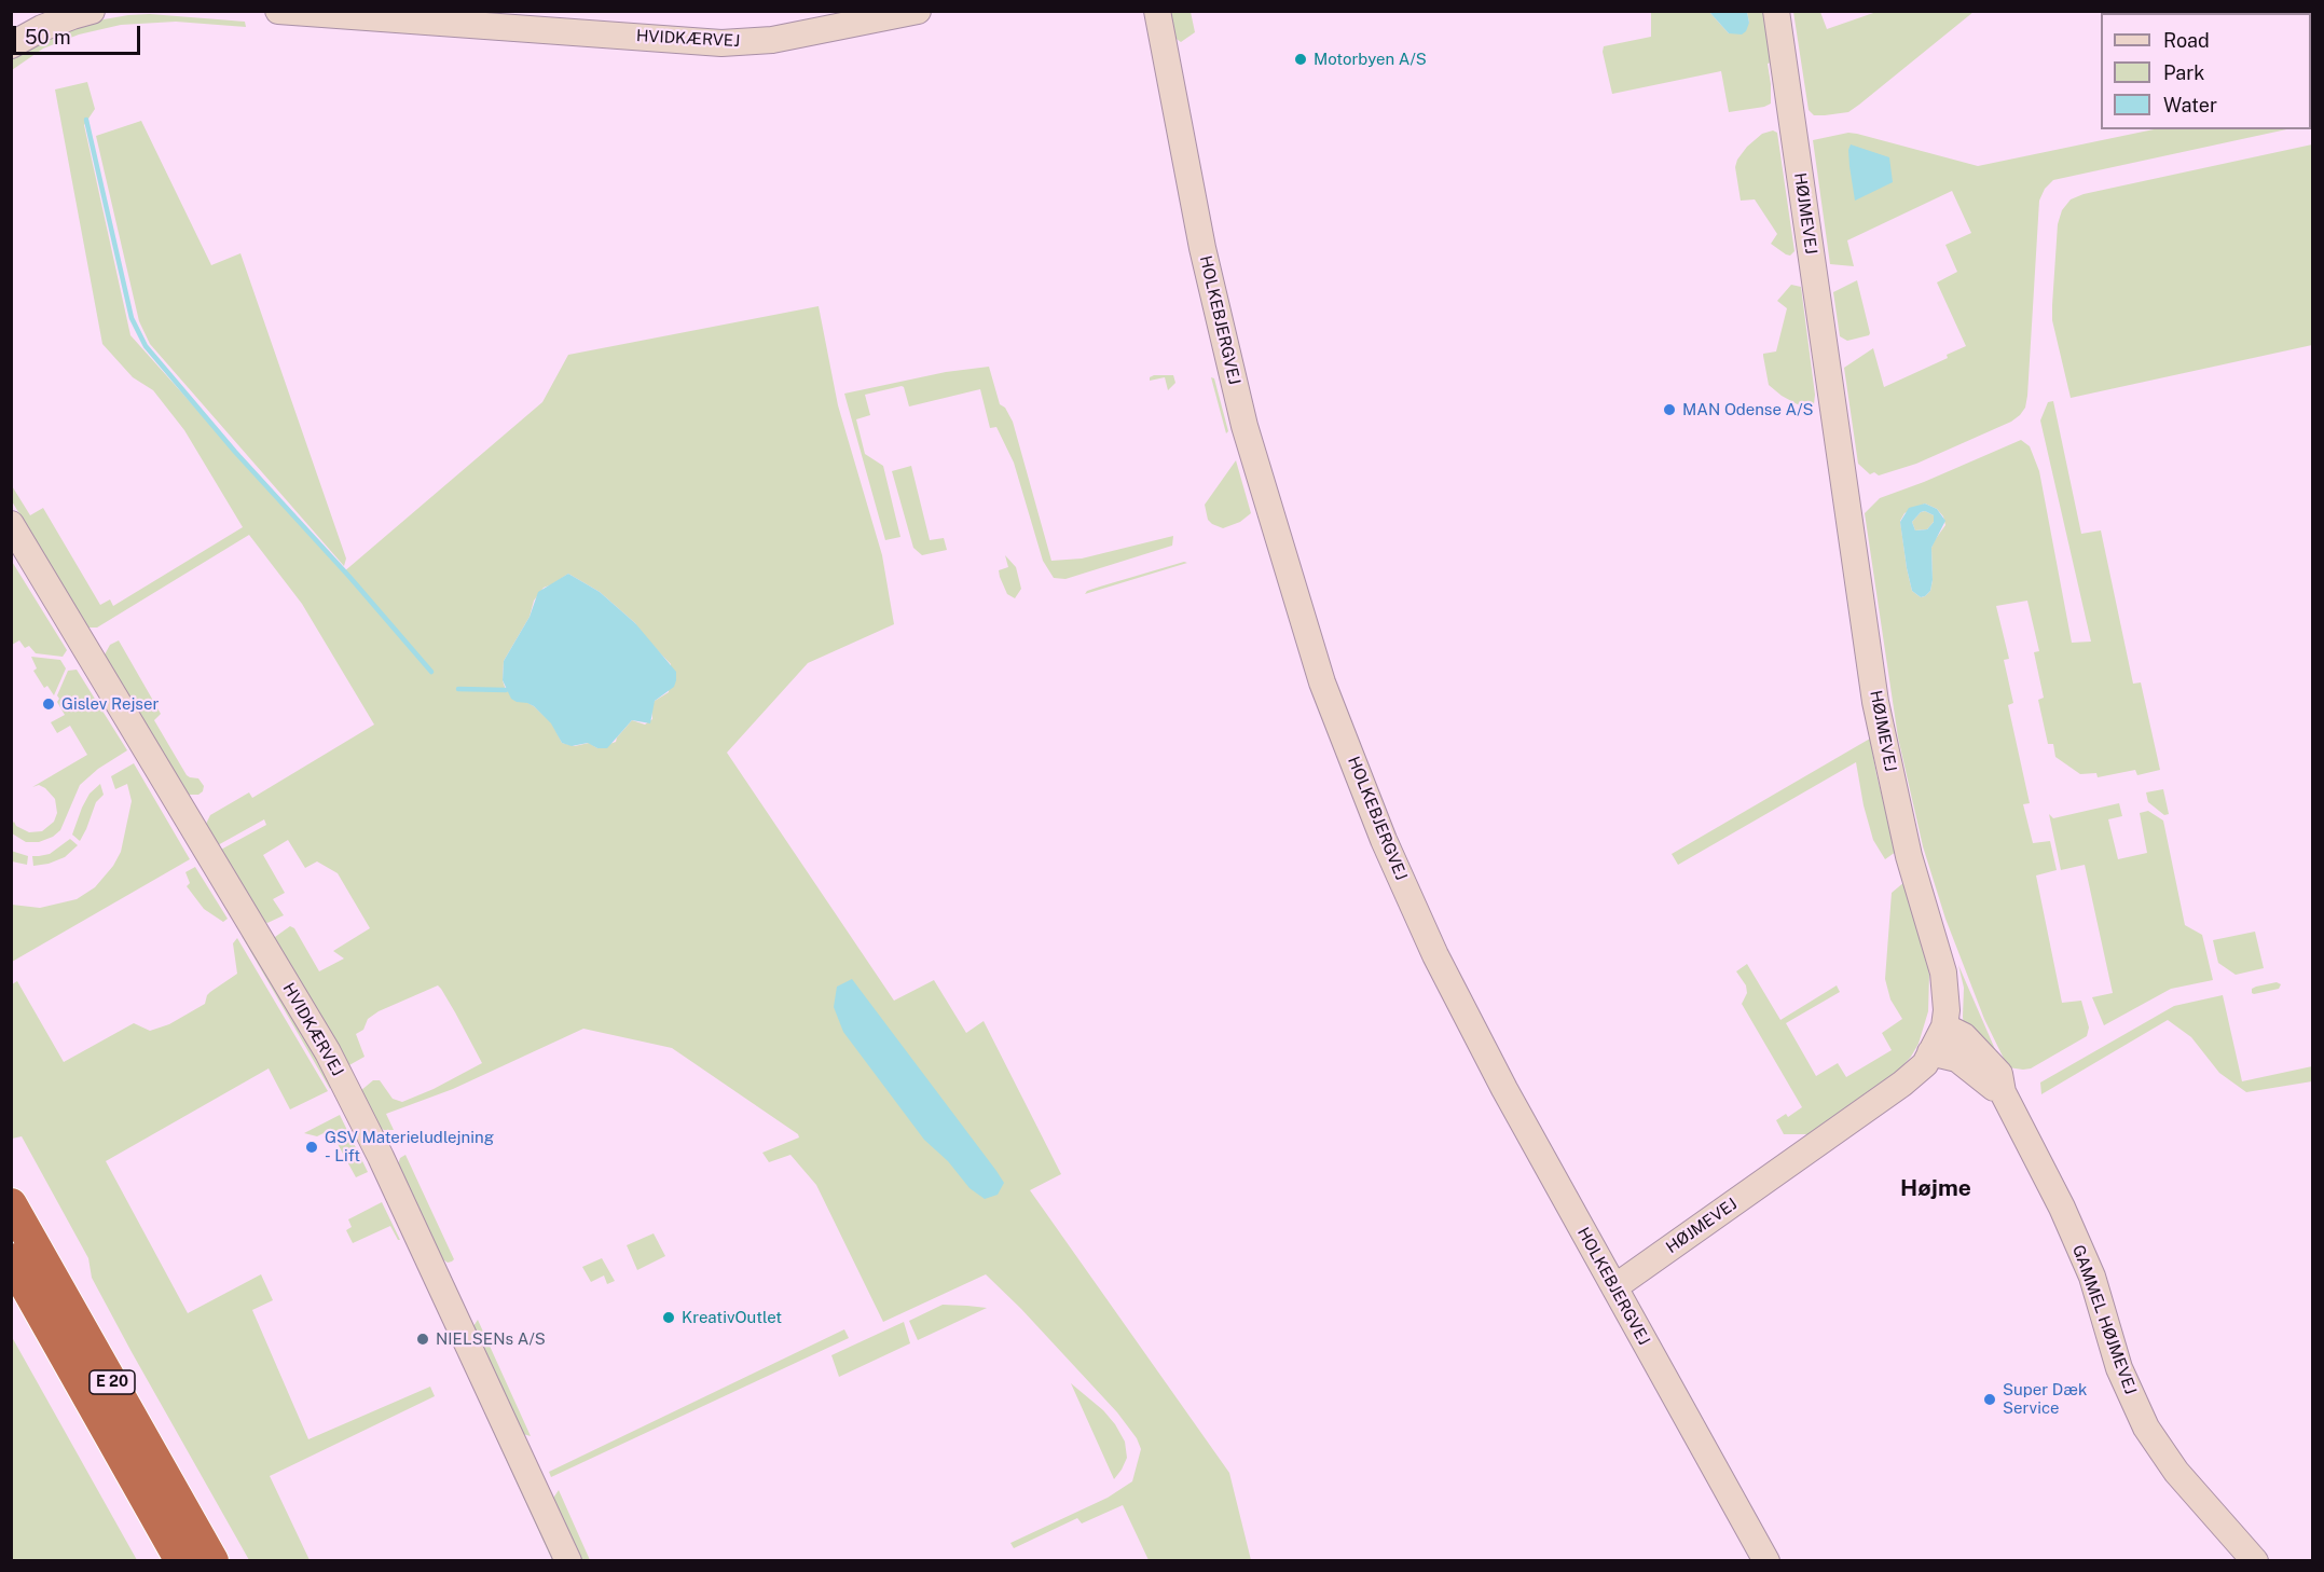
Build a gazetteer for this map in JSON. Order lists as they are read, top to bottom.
{
  "streets": {
    "highway": ["E 20"],
    "street": [
      "HVIDKÆRVEJ",
      "HØJMEVEJ",
      "HOLKEBJERGVEJ",
      "GAMMEL HØJMEVEJ"
    ]
  },
  "crossings": [
    ["HØJMEVEJ", "HOLKEBJERGVEJ"],
    ["HØJMEVEJ", "GAMMEL HØJMEVEJ"]
  ],
  "districts": ["Højme"],
  "places": [
    "Motorbyen A/S",
    "MAN Odense A/S",
    "Gislev Rejser",
    "GSV Materieludlejning - Lift",
    "KreativOutlet",
    "NIELSENs A/S",
    "Super Dæk Service"
  ],
  "legend": ["Road", "Park", "Water"],
  "scale_bar": "50 m"
}
